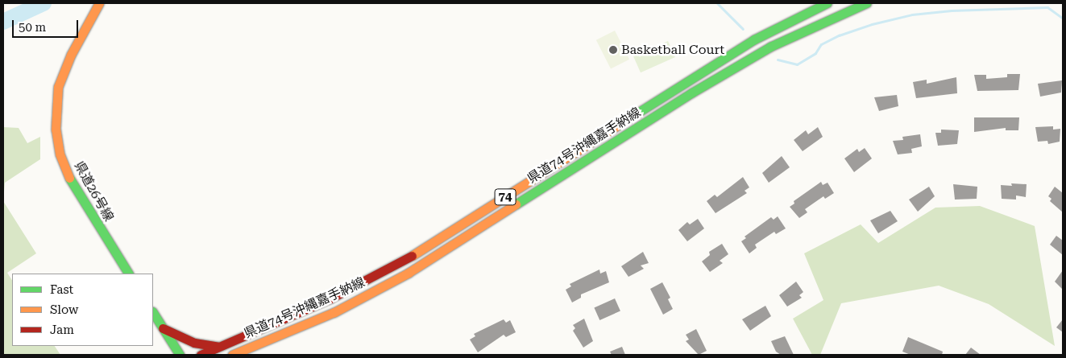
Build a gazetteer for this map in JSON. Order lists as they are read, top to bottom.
{
  "streets": {
    "main road": ["県道74号沖縄嘉手納線", "県道26号線", "74"]
  },
  "places": ["Basketball Court"],
  "legend": ["Fast", "Slow", "Jam"],
  "scale_bar": "50 m"
}
